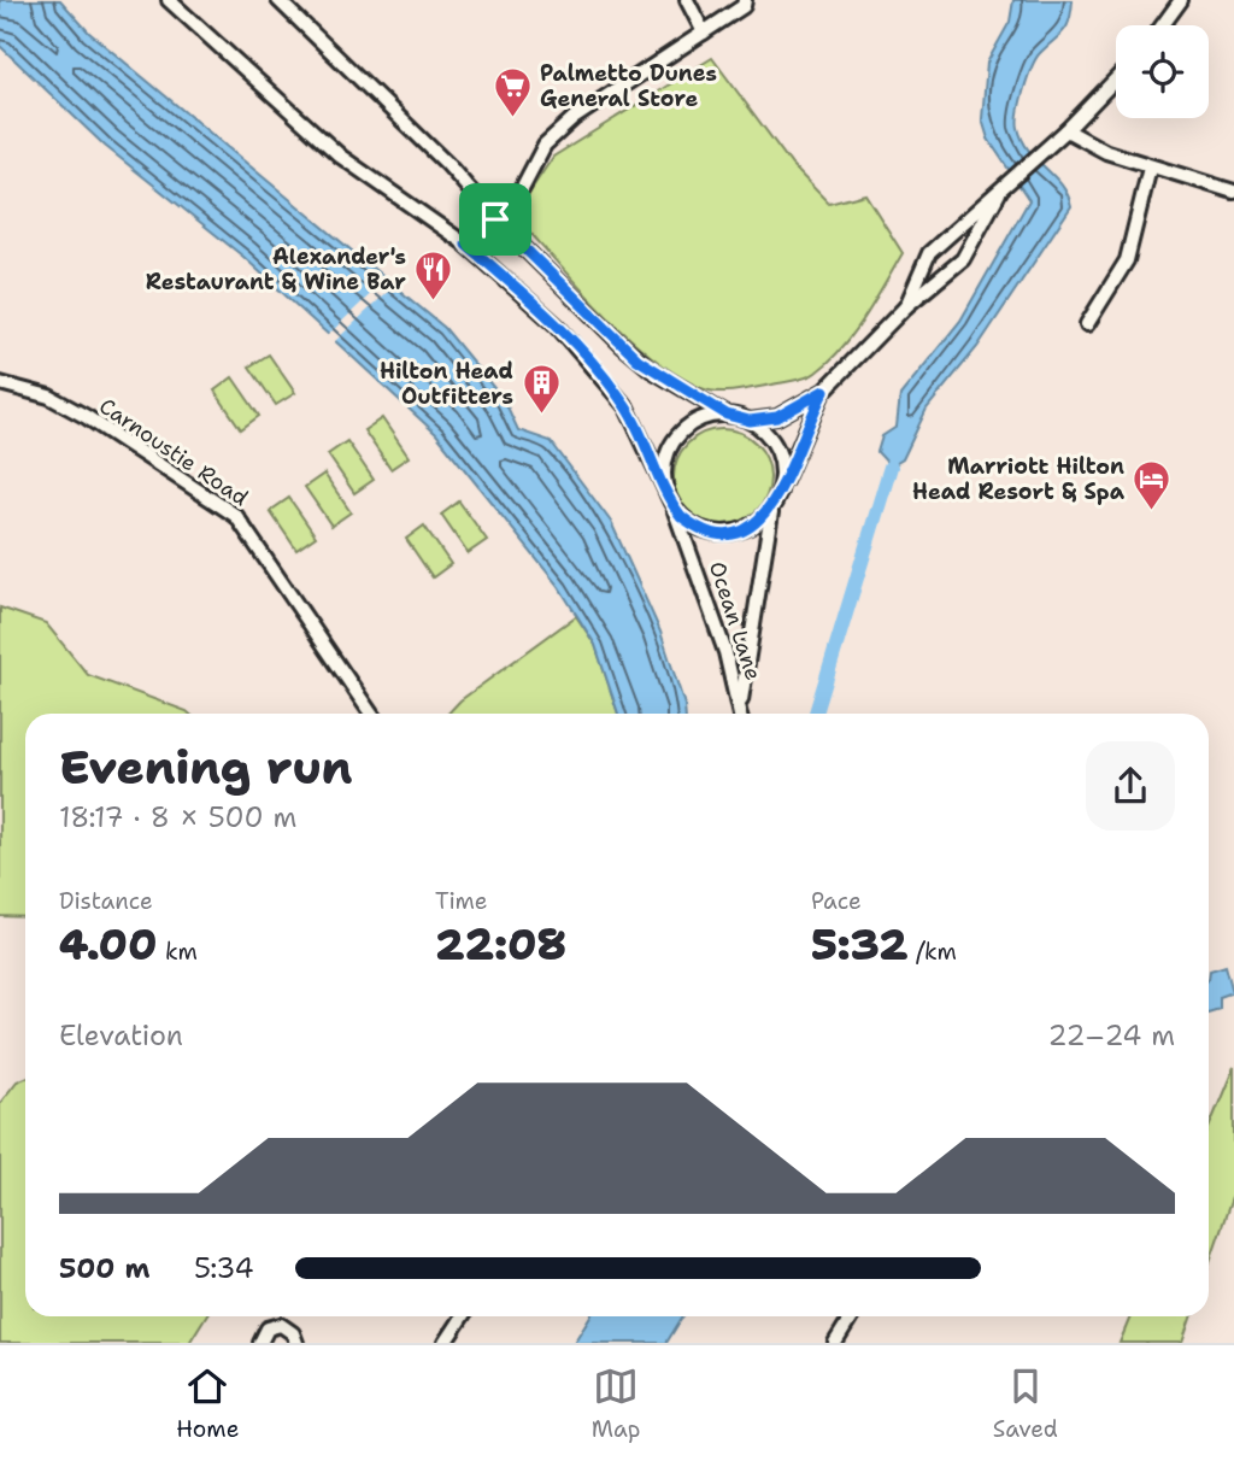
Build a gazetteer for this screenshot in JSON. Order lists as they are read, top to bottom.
{
  "streets": {
    "street": ["Carnoustie Road", "Ocean Lane"]
  },
  "places": {
    "supermarket": ["Palmetto Dunes General Store"],
    "restaurant": ["Alexander's Restaurant & Wine Bar"],
    "building": ["Hilton Head Outfitters"],
    "hotel": ["Marriott Hilton Head Resort & Spa"]
  },
  "page": {
    "heading": ["Evening run", "18:17 · 8 × 500 m"],
    "stats": [
      ["Distance", "4.00 km"],
      ["Time", "22:08"],
      ["Pace", "5:32 /km"]
    ],
    "chart": ["Elevation", "22–24 m"],
    "list": [
      {
        "name": "500 m",
        "note": "5:34"
      }
    ],
    "tabs": ["Home", "Map", "Saved"]
  }
}
